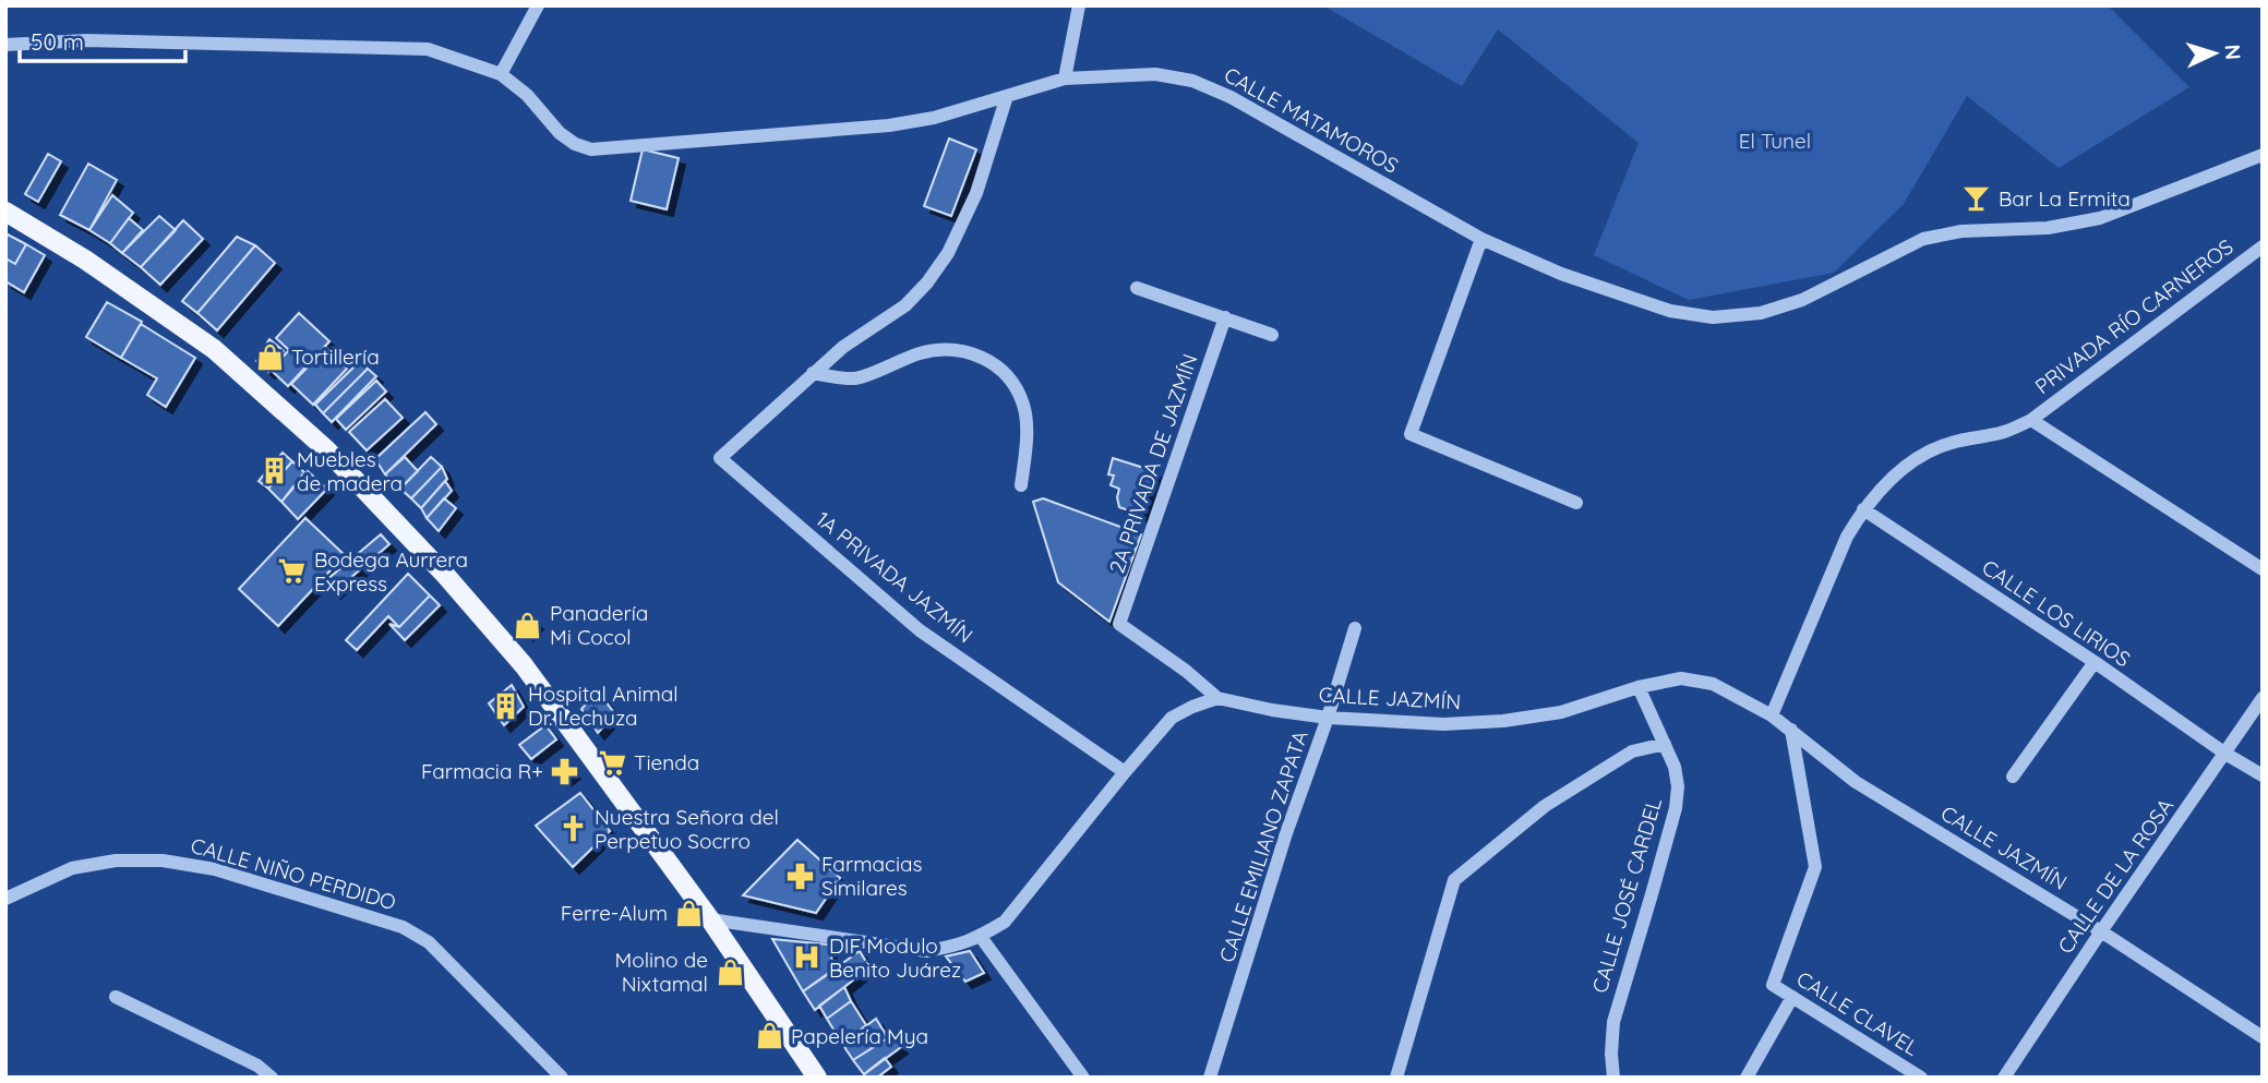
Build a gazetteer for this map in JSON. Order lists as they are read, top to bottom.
{
  "streets": {
    "street": [
      "CALLE MATAMOROS",
      "PRIVADA RÍO CARNEROS",
      "2A PRIVADA DE JAZMÍN",
      "1A PRIVADA JAZMÍN",
      "CALLE LOS LIRIOS",
      "CALLE JAZMÍN",
      "CALLE EMILIANO ZAPATA",
      "CALLE NIÑO PERDIDO",
      "CALLE DE LA ROSA",
      "CALLE JOSÉ CARDEL",
      "CALLE CLAVEL"
    ]
  },
  "crossings": [
    ["PRIVADA RÍO CARNEROS", "CALLE LOS LIRIOS"],
    ["PRIVADA RÍO CARNEROS", "CALLE JAZMÍN"],
    ["2A PRIVADA DE JAZMÍN", "CALLE JAZMÍN"],
    ["CALLE LOS LIRIOS", "CALLE DE LA ROSA"],
    ["CALLE JAZMÍN", "CALLE EMILIANO ZAPATA"],
    ["CALLE JAZMÍN", "CALLE DE LA ROSA"],
    ["CALLE JAZMÍN", "CALLE JOSÉ CARDEL"],
    ["CALLE JAZMÍN", "CALLE CLAVEL"]
  ],
  "parks": ["El Tunel"],
  "places": {
    "bar": ["Bar La Ermita"],
    "shop": [
      "Tortillería",
      "Panadería Mi Cocol",
      "Ferre-Alum",
      "Molino de Nixtamal",
      "Papelería Mya"
    ],
    "building": ["Muebles de madera", "Hospital Animal Dr. Lechuza"],
    "supermarket": ["Bodega Aurrera Express", "Tienda"],
    "pharmacy": ["Farmacia R+", "Farmacias Similares"],
    "church": ["Nuestra Señora del Perpetuo Socrro"],
    "hospital": ["DIF Modulo Benito Juárez"]
  },
  "scale_bar": "50 m",
  "north": "right"
}
